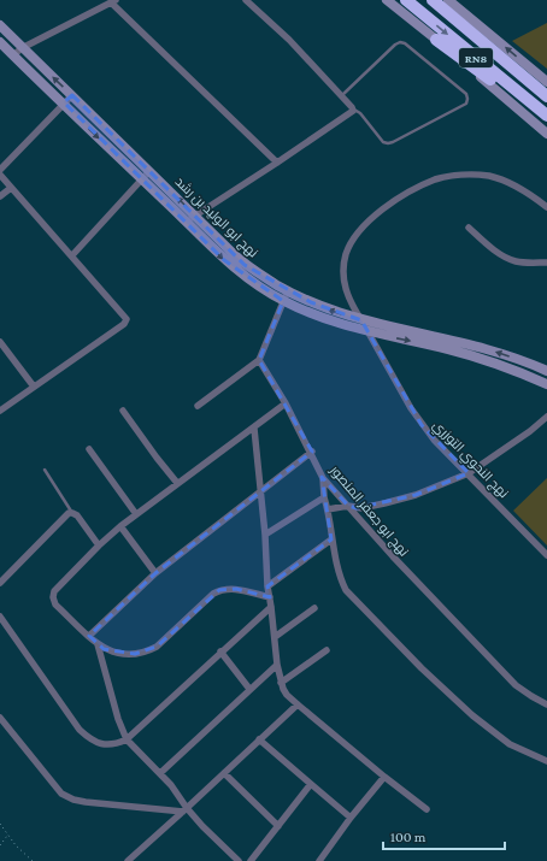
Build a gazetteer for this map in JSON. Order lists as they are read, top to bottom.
{
  "streets": {
    "highway": ["RN8"],
    "street": ["نهج ابو الوليد بن رشد", "نهج النحوي التوزري", "نهج ابو جعفر المنصور"]
  },
  "crossings": [
    ["نهج ابو الوليد بن رشد", "نهج النحوي التوزري"]
  ],
  "scale_bar": "100 m"
}
